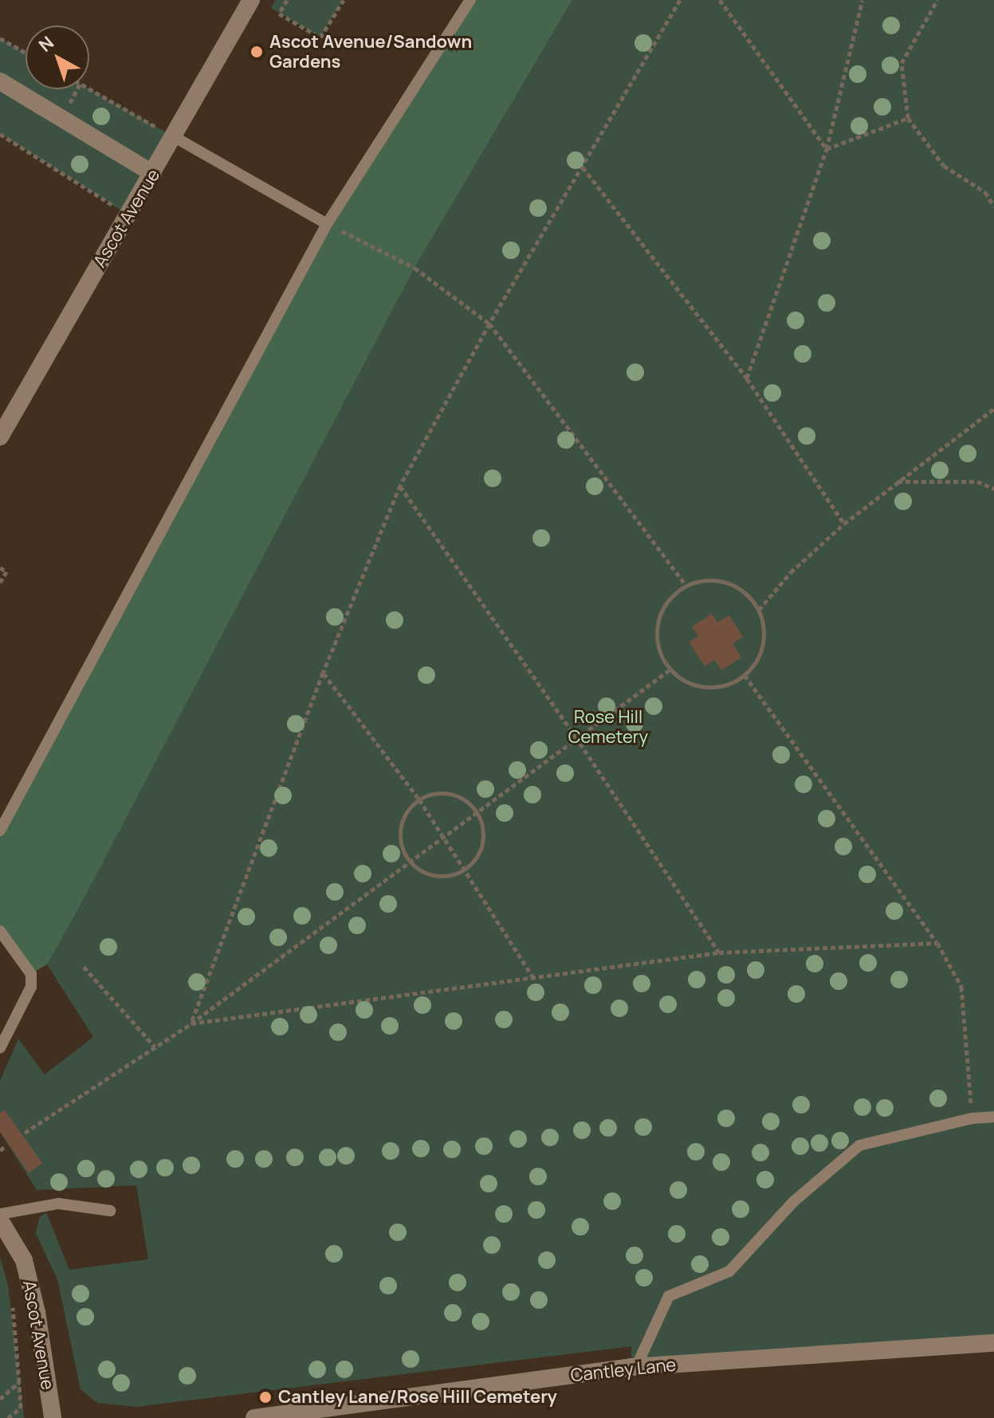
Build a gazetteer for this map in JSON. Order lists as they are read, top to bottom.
{
  "streets": {
    "street": ["Ascot Avenue", "Cantley Lane"]
  },
  "parks": ["Rose Hill Cemetery"],
  "places": ["Ascot Avenue/Sandown Gardens", "Cantley Lane/Rose Hill Cemetery"],
  "north": "top left"
}
